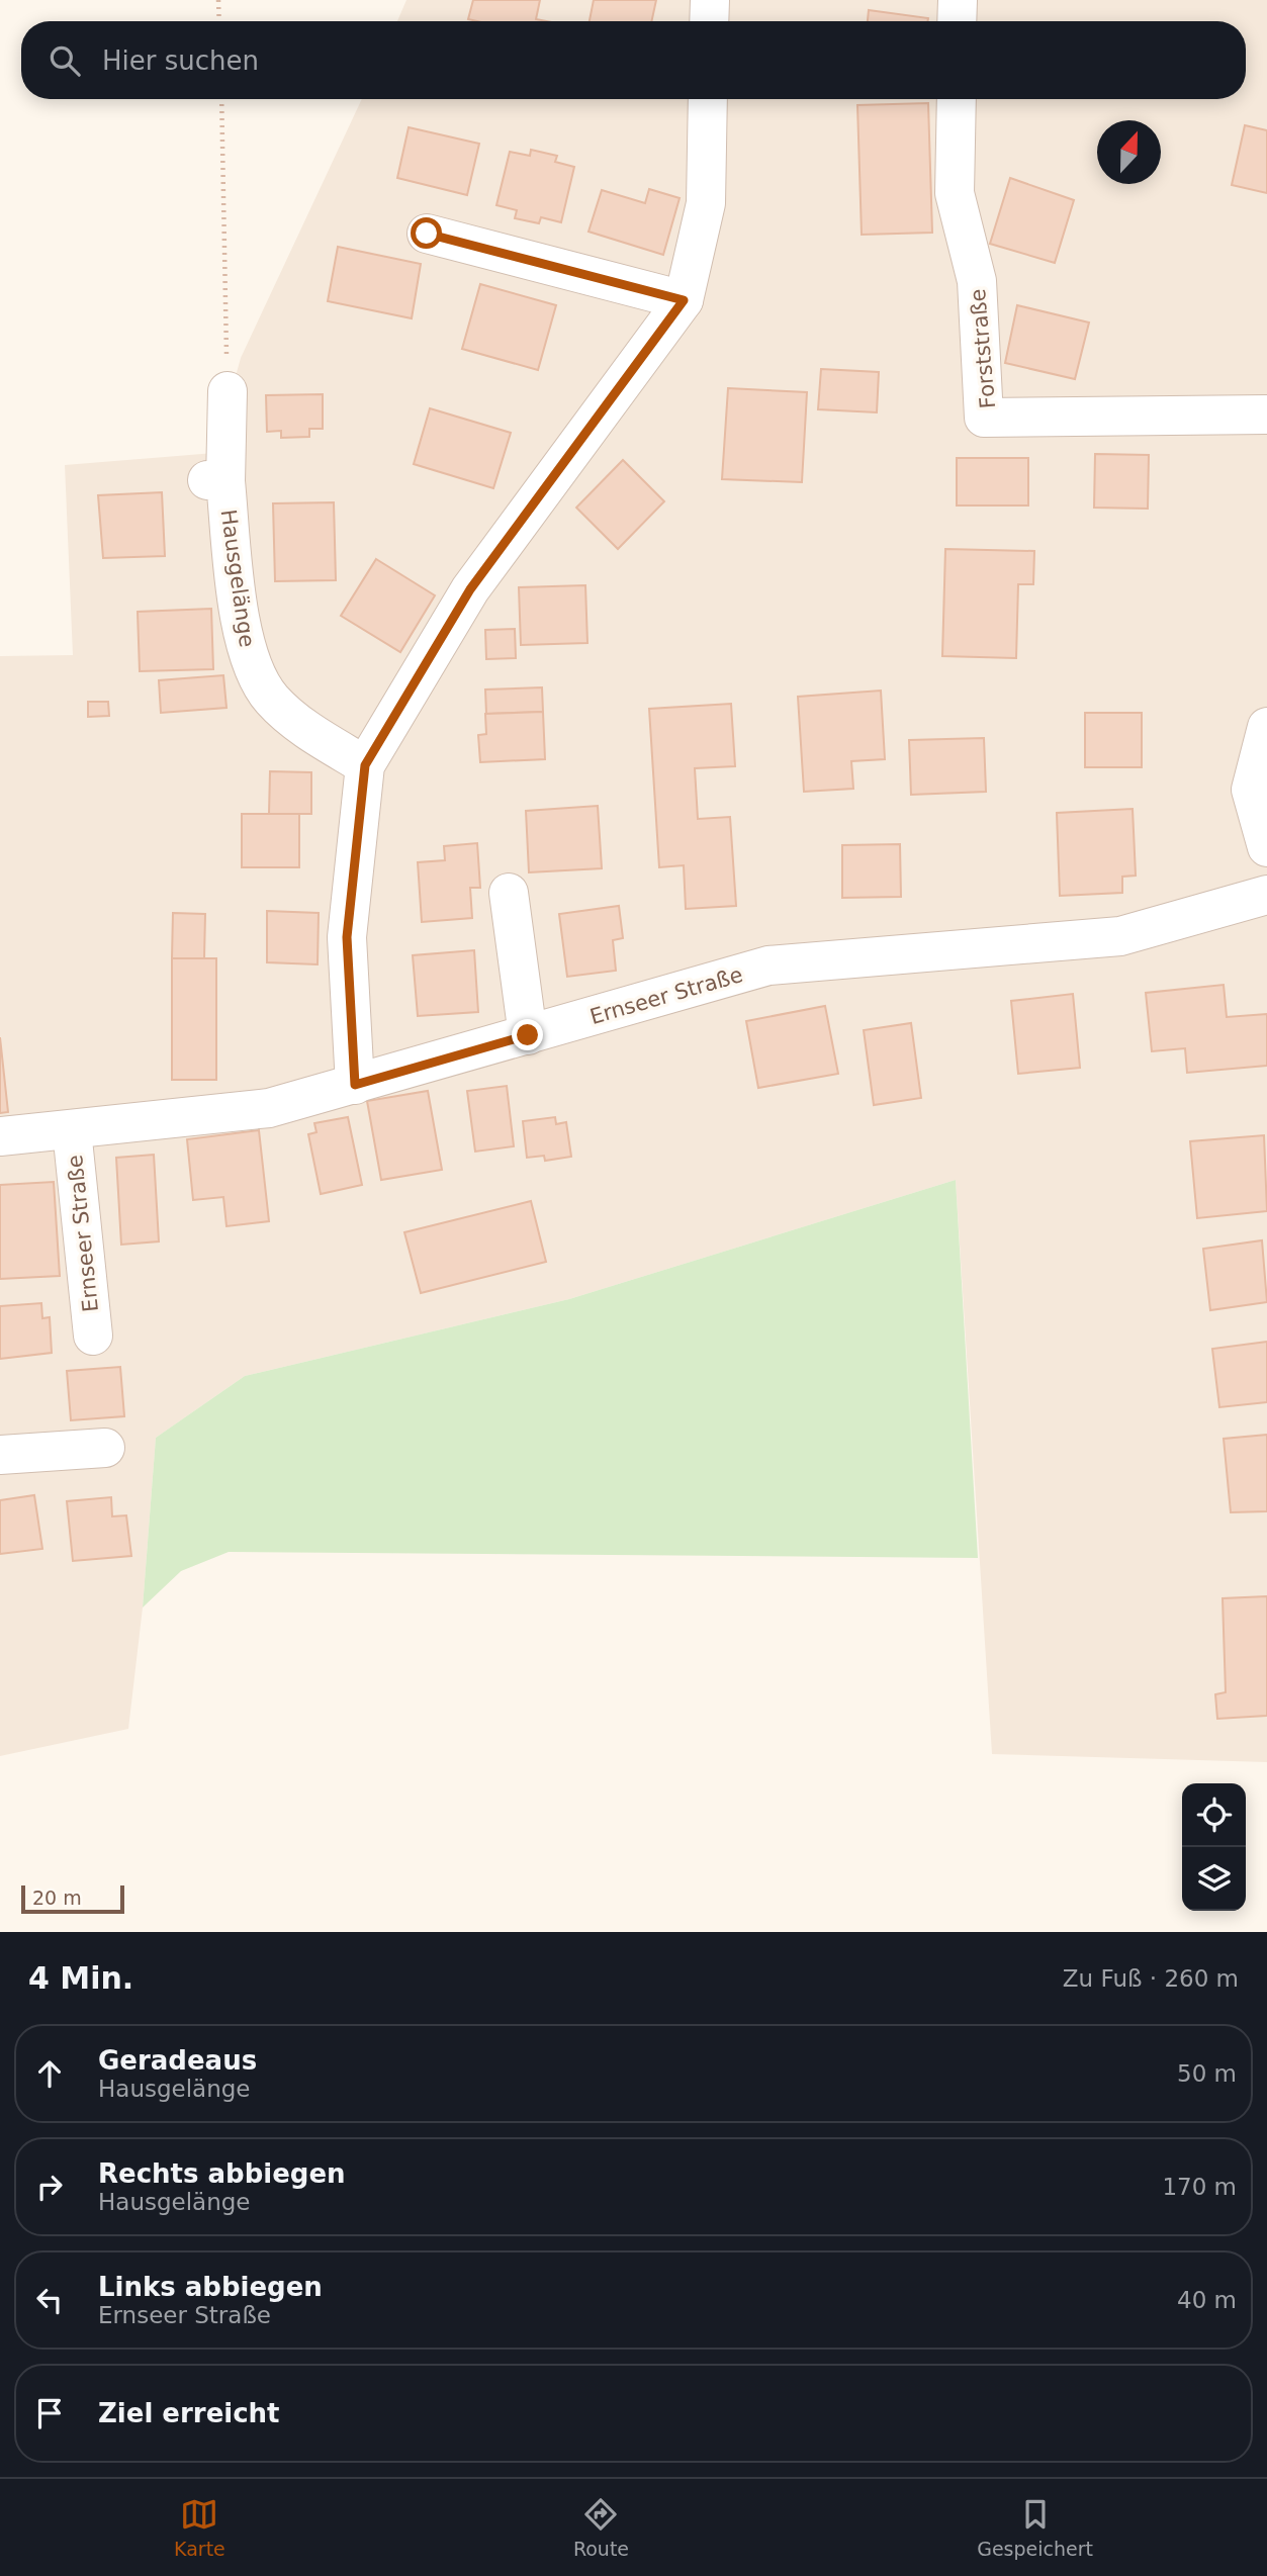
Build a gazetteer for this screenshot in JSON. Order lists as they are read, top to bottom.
{
  "streets": {
    "street": ["Forststraße", "Hausgelänge", "Ernseer Straße"]
  },
  "scale_bar": "20 m",
  "north": "top",
  "page": {
    "search": "Hier suchen",
    "scale": "20 m",
    "heading": ["4 Min.", "Zu Fuß · 260 m"],
    "list": [
      ["Geradeaus", "Hausgelänge", "50 m"],
      ["Rechts abbiegen", "Hausgelänge", "170 m"],
      ["Links abbiegen", "Ernseer Straße", "40 m"],
      "Ziel erreicht"
    ],
    "nav": ["Karte", "Route", "Gespeichert"]
  }
}
